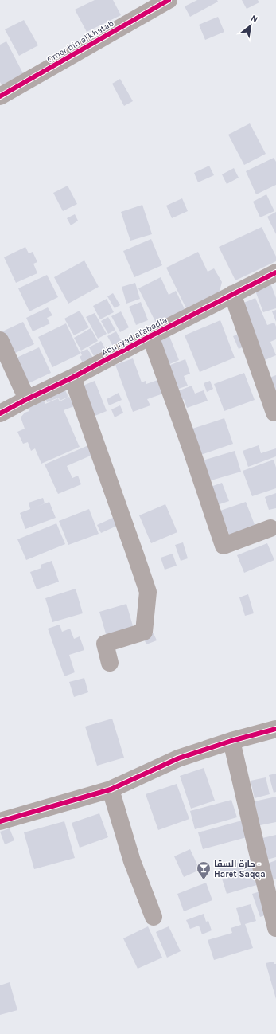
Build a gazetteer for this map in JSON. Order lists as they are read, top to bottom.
{
  "streets": {
    "street": ["Omer bin al'khatab", "Abu ryad al'abadla"]
  },
  "places": {
    "bar": ["حارة السقا - Haret Saqqa"]
  },
  "north": "top right"
}
